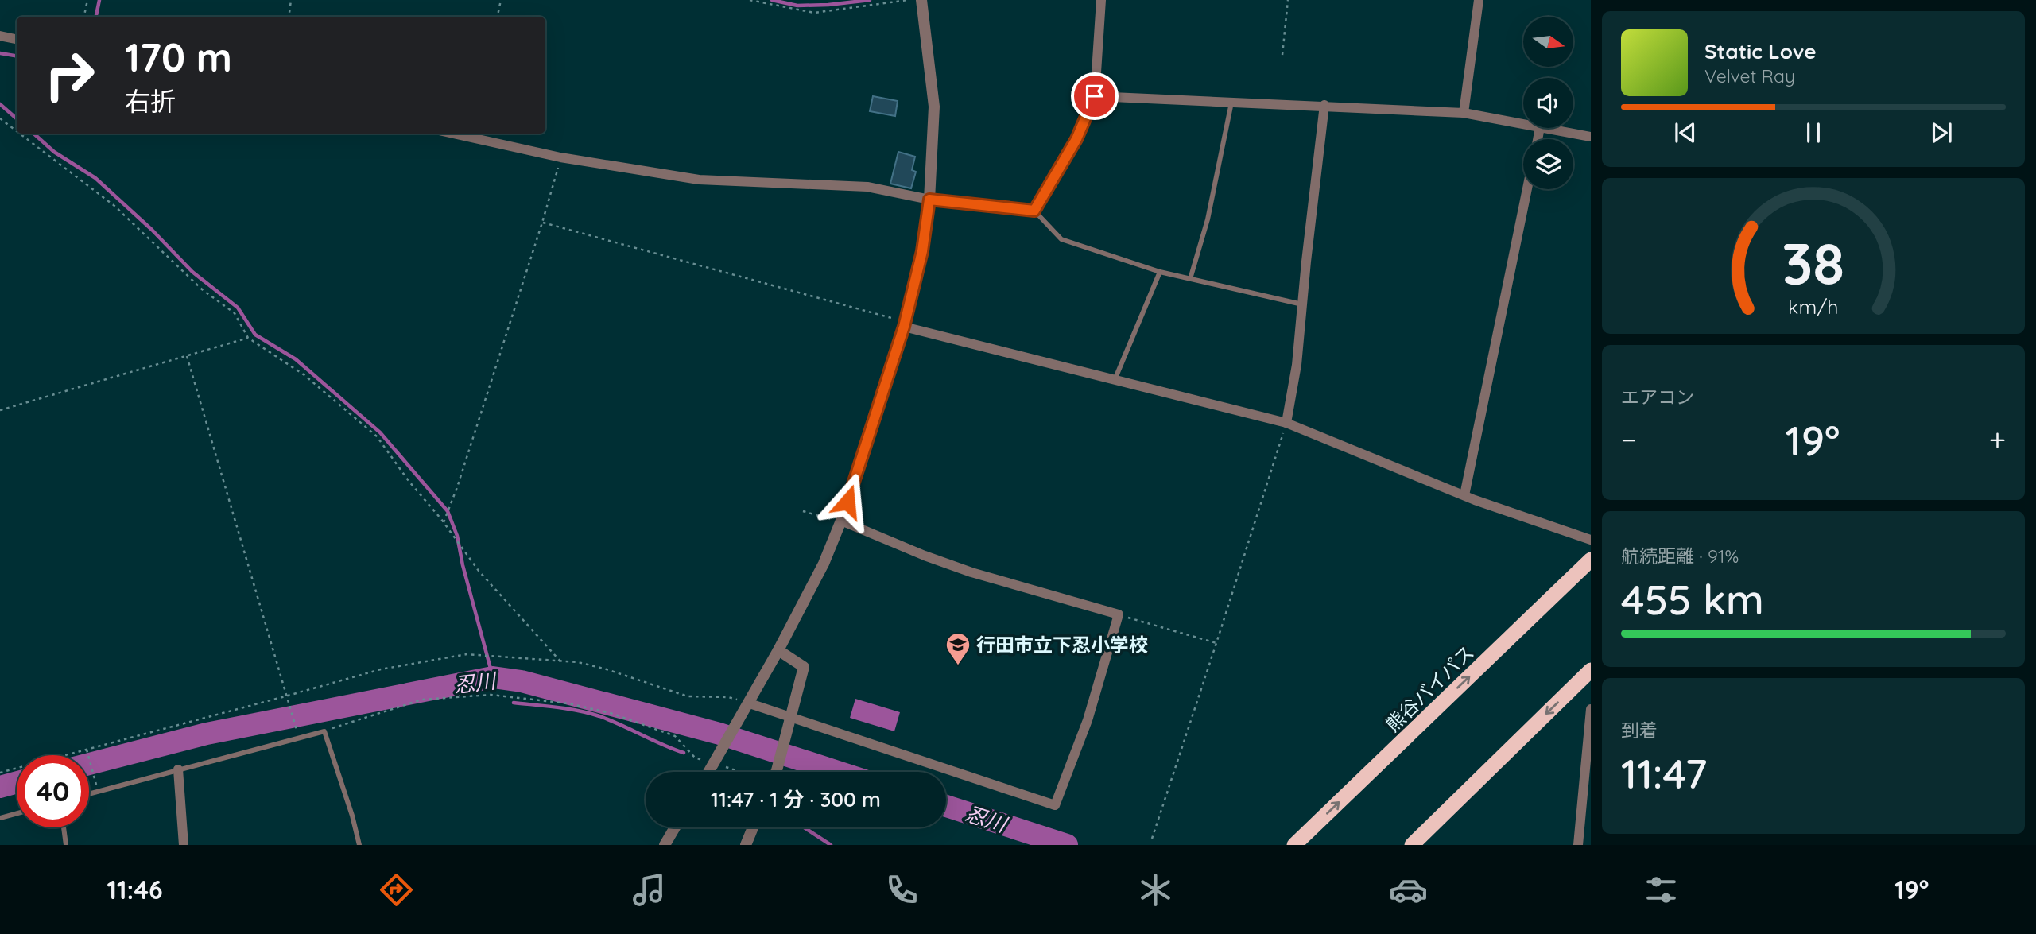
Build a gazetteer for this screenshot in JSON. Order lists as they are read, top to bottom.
{
  "streets": {
    "highway": ["熊谷バイパス"]
  },
  "water": ["忍川"],
  "places": {
    "school or university": ["行田市立下忍小学校"]
  },
  "north": "right",
  "page": {
    "turn": ["170 m", "右折"],
    "song": ["Static Love", "Velvet Ray"],
    "tile": [
      "エアコン",
      ["航続距離 · 91%", "455 km"],
      ["到着", "11:47"]
    ],
    "heat": ["−", "19°", "+"],
    "limit": "40",
    "trip": "11:47 · 1 分 · 300 m",
    "tabs": ["11:46", "19°"],
    "gauge": ["38", "km/h"]
  }
}
